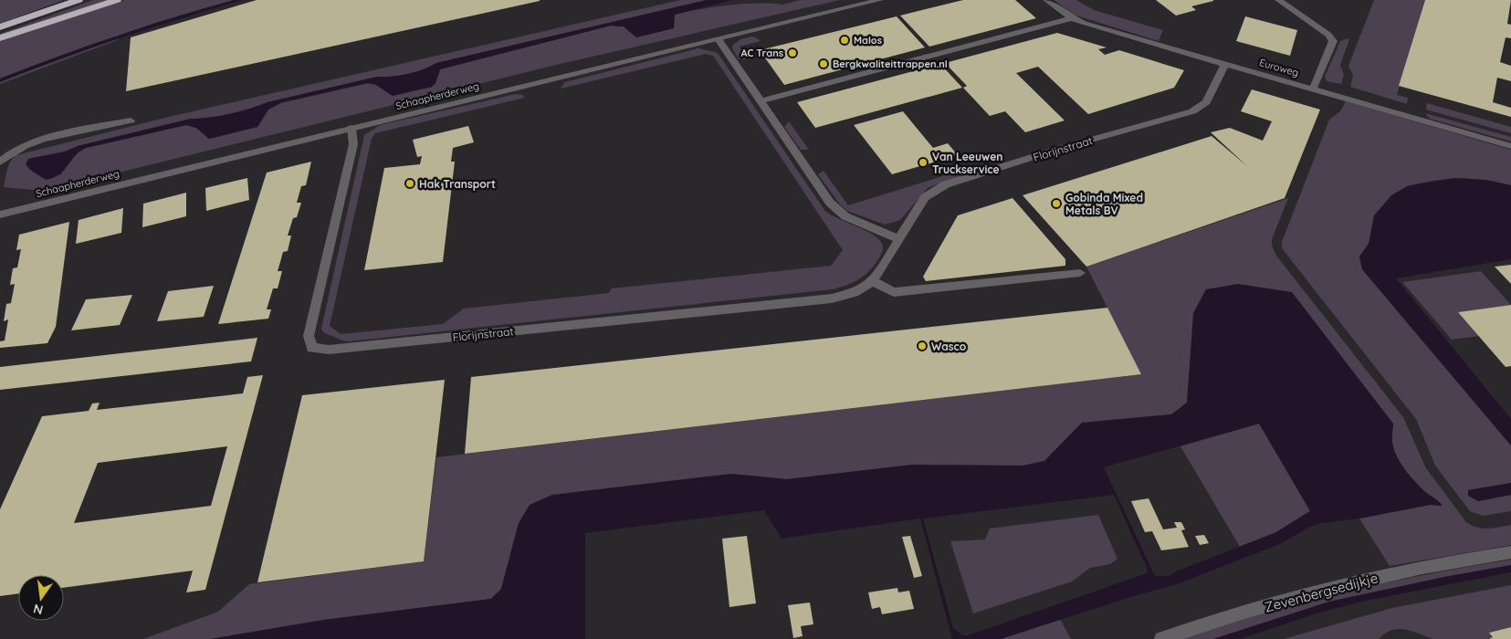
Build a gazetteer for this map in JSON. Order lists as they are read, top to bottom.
{
  "streets": {
    "street": [
      "Euroweg",
      "Schaapherderweg",
      "Florijnstraat",
      "Zevenbergsedijkje"
    ]
  },
  "crossings": [
    ["Euroweg", "Florijnstraat"],
    ["Schaapherderweg", "Florijnstraat"]
  ],
  "places": [
    "Malos",
    "AC Trans",
    "Bergkwaliteittrappen.nl",
    "Van Leeuwen Truckservice",
    "Hak Transport",
    "Gobinda Mixed Metals BV",
    "Wasco"
  ],
  "north": "bottom"
}
